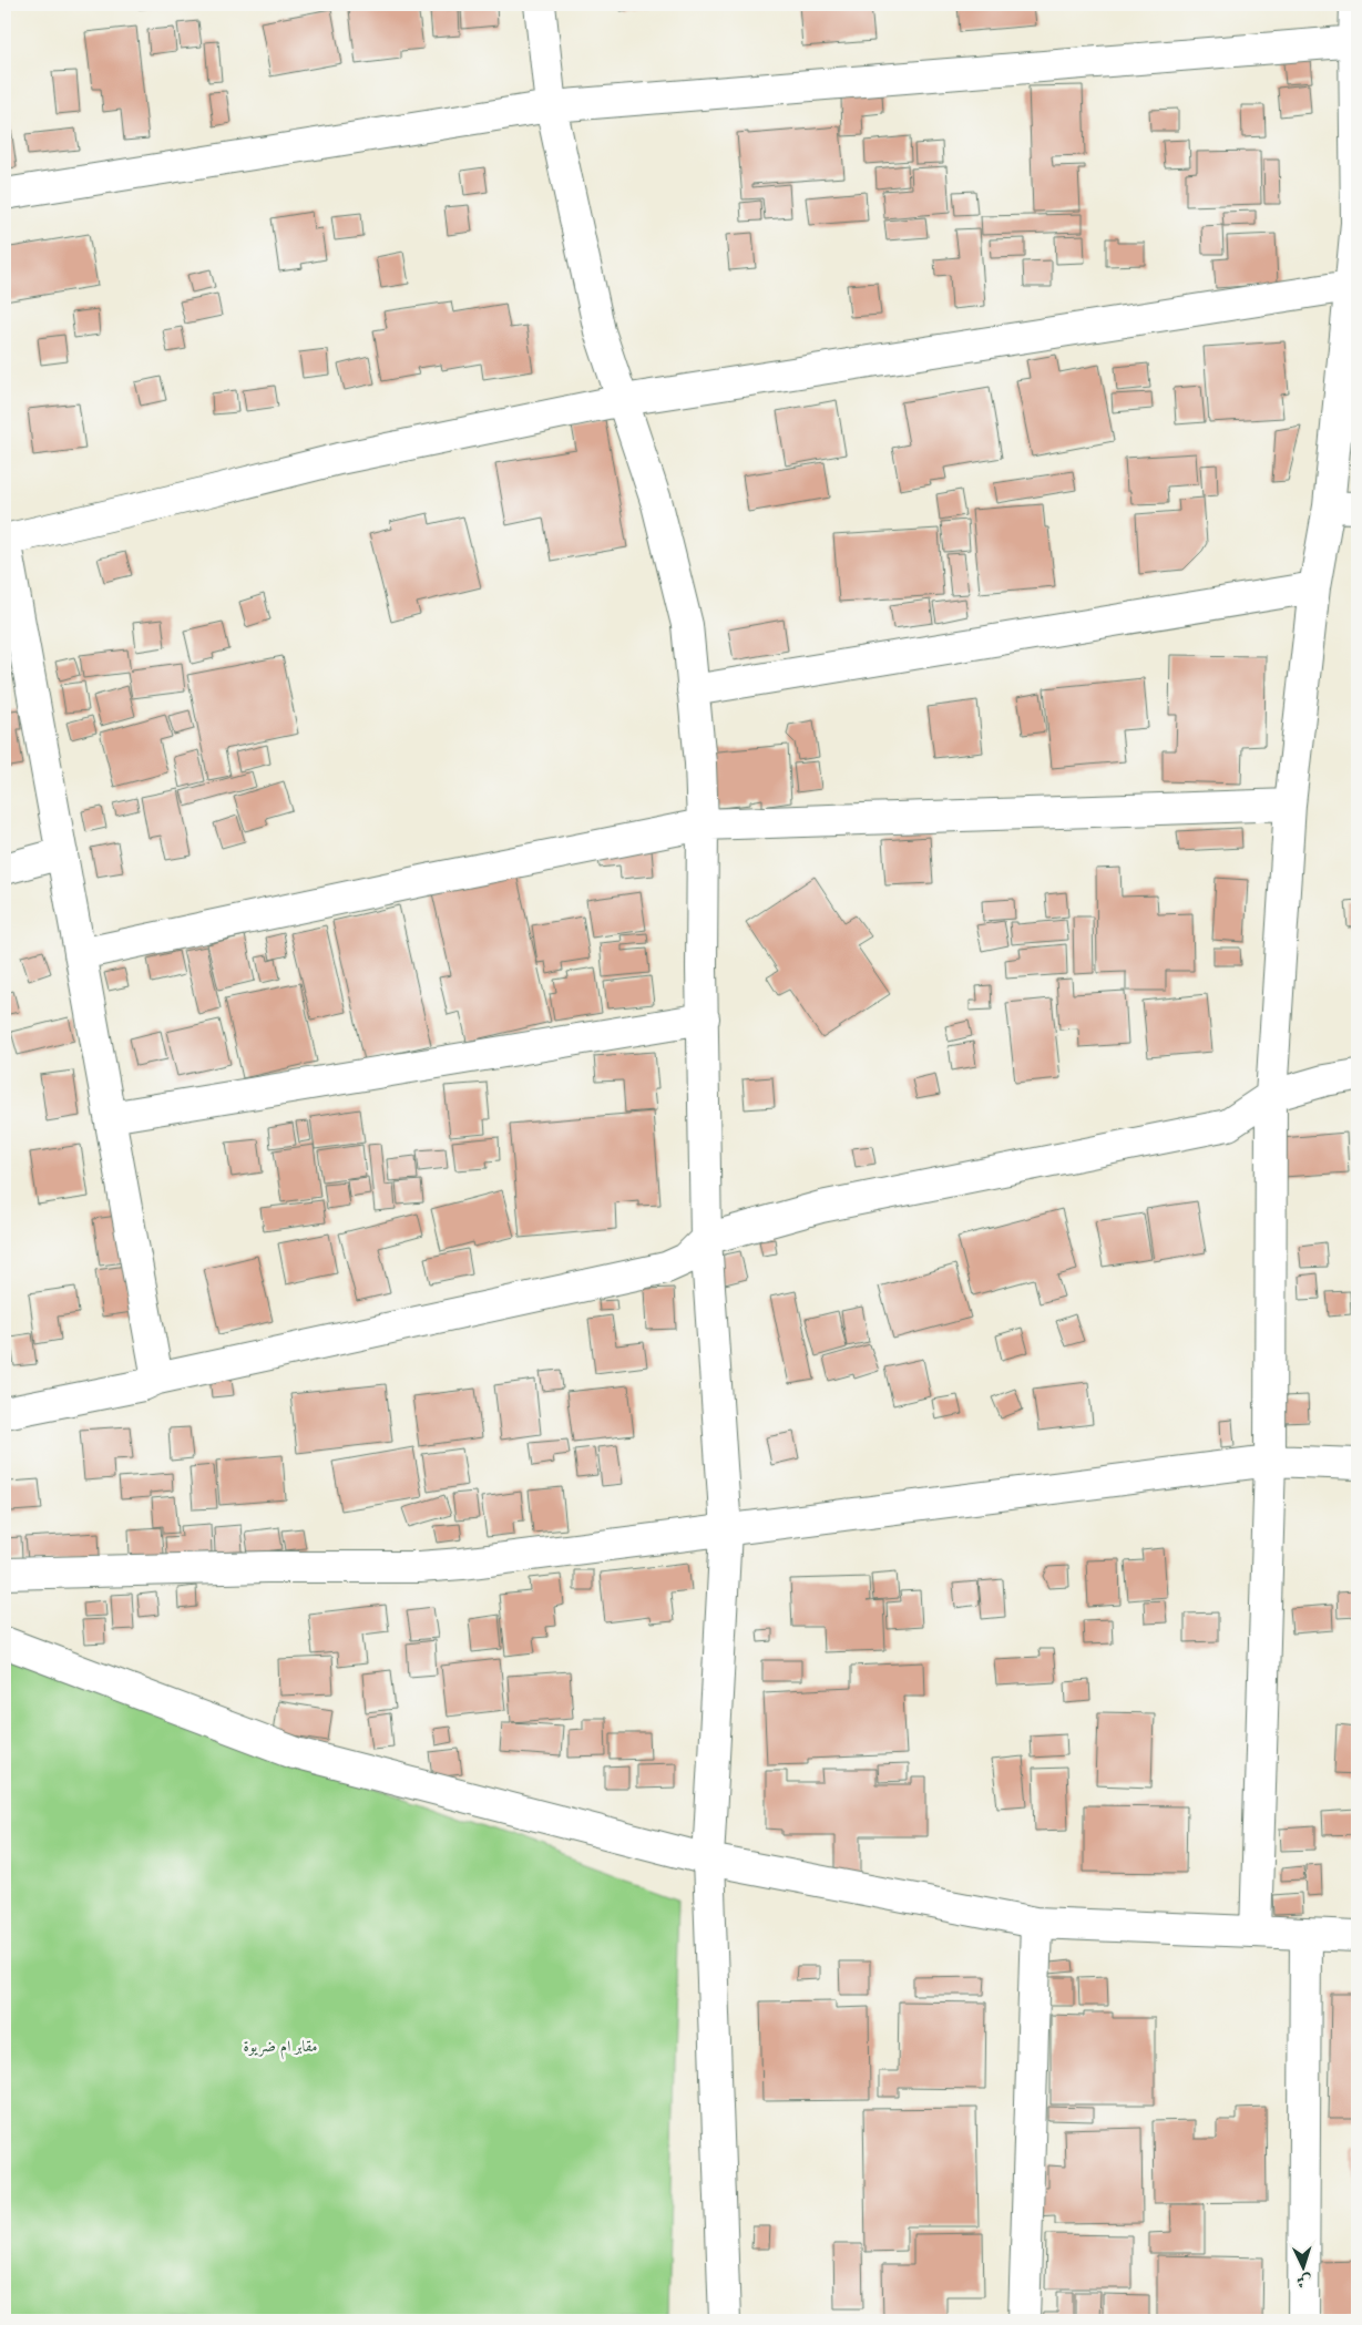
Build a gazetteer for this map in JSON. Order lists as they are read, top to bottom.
{
  "parks": ["مقابر ام ضريوة"],
  "north": "bottom"
}
